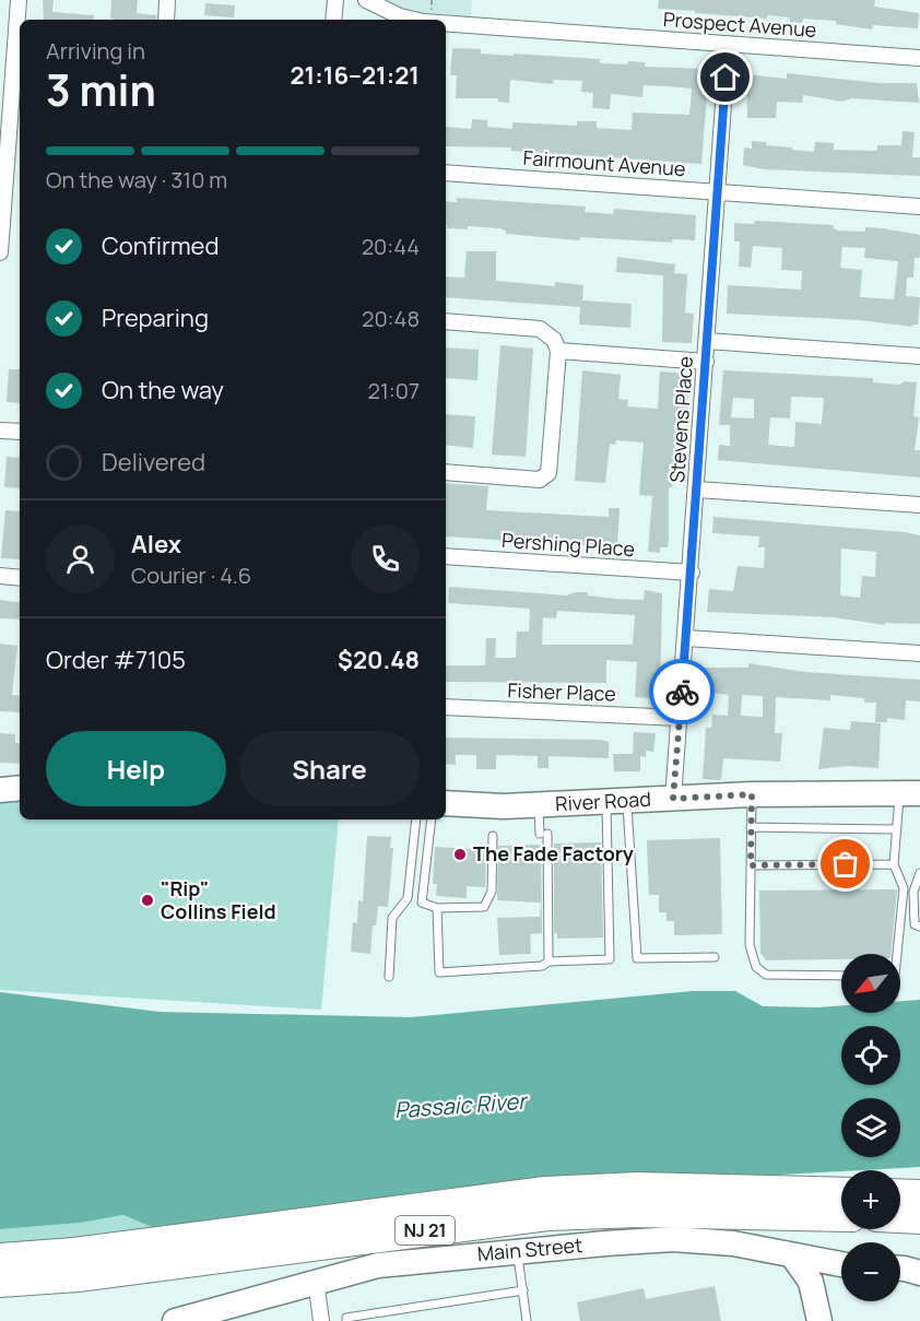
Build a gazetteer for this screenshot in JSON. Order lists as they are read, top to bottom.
{
  "streets": {
    "highway": ["NJ 21"],
    "main road": ["River Road", "Main Street"],
    "street": [
      "Prospect Avenue",
      "Fairmount Avenue",
      "Stevens Place",
      "Pershing Place",
      "Fisher Place"
    ]
  },
  "crossings": [
    ["Prospect Avenue", "Stevens Place"],
    ["Fairmount Avenue", "Stevens Place"],
    ["Stevens Place", "Pershing Place"],
    ["Stevens Place", "Fisher Place"],
    ["Stevens Place", "River Road"]
  ],
  "water": ["Passaic River"],
  "places": ["The Fade Factory", "\"Rip\" Collins Field"],
  "north": "bottom left",
  "page": {
    "heading": ["3 min", "Arriving in", "21:16–21:21"],
    "panel": [
      "Alex",
      "Courier · 4.6",
      "Order #7105",
      "$20.48"
    ],
    "bar": "On the way · 310 m",
    "list": [
      ["Confirmed", "20:44"],
      ["Preparing", "20:48"],
      ["On the way", "21:07"],
      "Delivered"
    ],
    "buttons": ["Help", "Share"],
    "map_buttons": ["+", "−"]
  }
}
